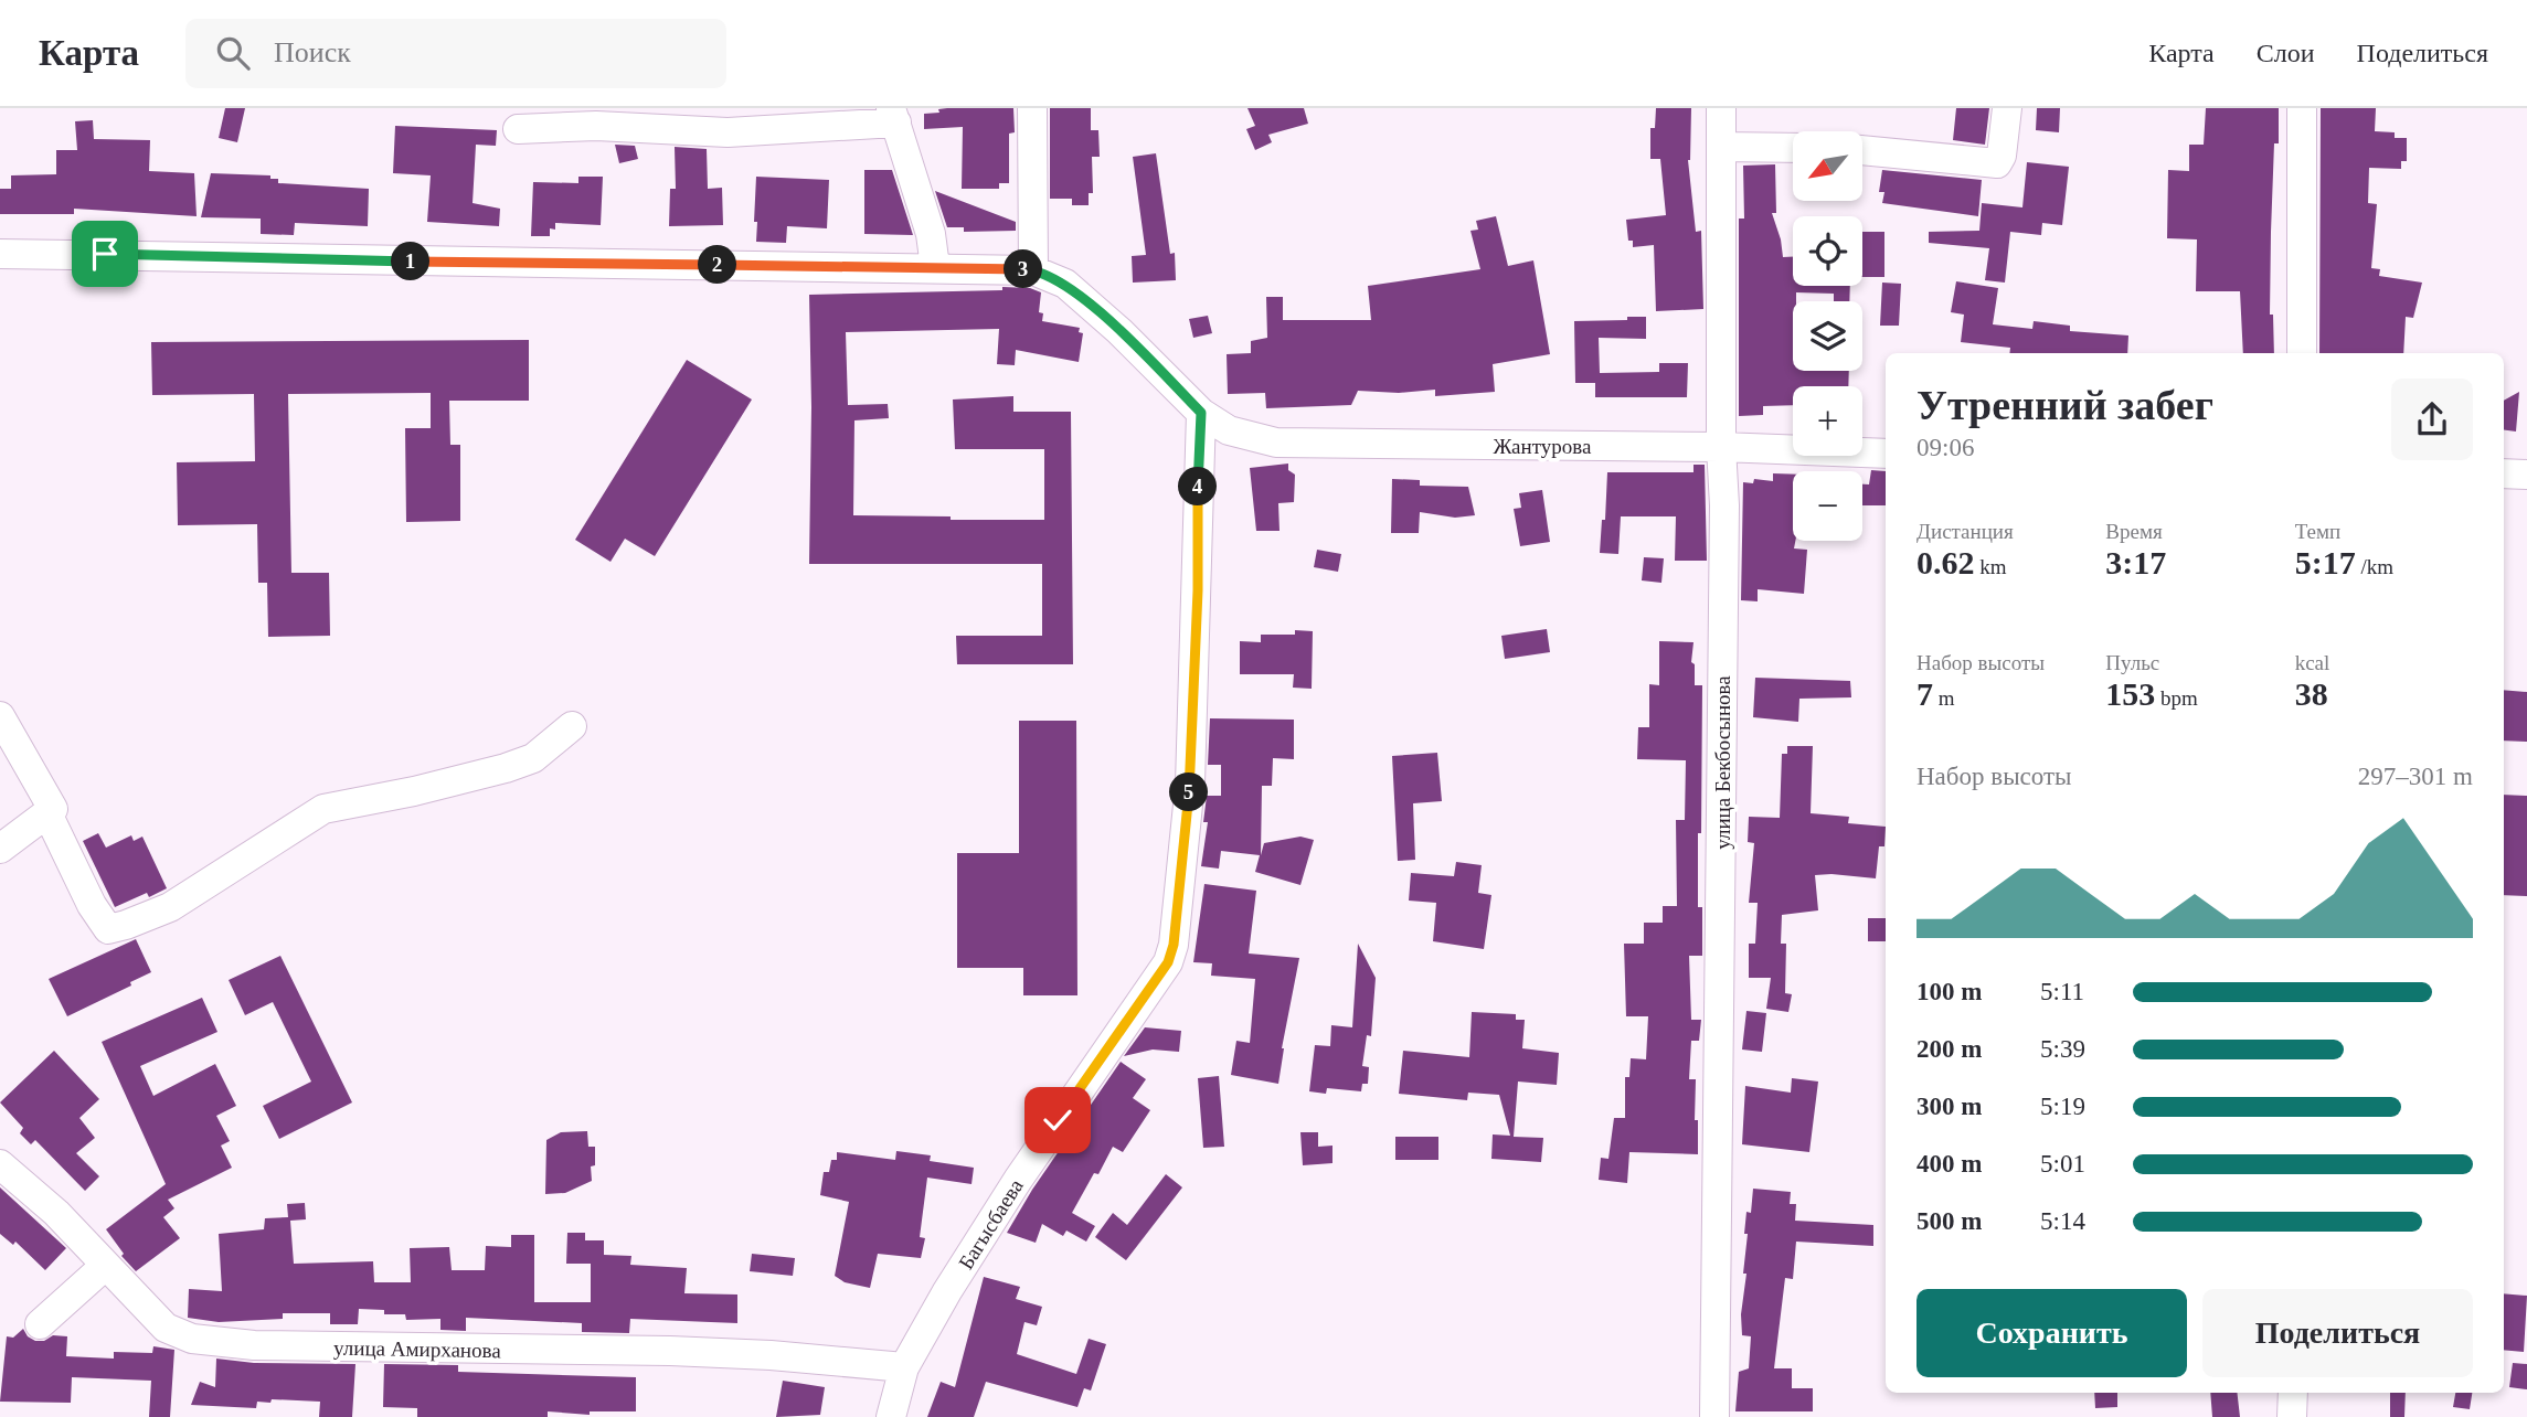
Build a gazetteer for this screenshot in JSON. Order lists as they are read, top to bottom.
{
  "streets": {
    "street": [
      "Жантурова",
      "улица Бекбосынова",
      "Багысбаева",
      "улица Амирханова"
    ]
  },
  "crossings": [
    ["Жантурова", "улица Бекбосынова"],
    ["Жантурова", "Багысбаева"],
    ["Багысбаева", "улица Амирханова"]
  ],
  "north": "bottom left",
  "page": {
    "header": "Карта",
    "search": "Поиск",
    "nav": ["Карта", "Слои", "Поделиться"],
    "map_buttons": ["+", "−"],
    "pins": [
      "1",
      "2",
      "3",
      "4",
      "5"
    ],
    "heading": ["Утренний забег", "09:06"],
    "stats": [
      ["Дистанция", "0.62 km"],
      ["Время", "3:17"],
      ["Темп", "5:17 /km"],
      ["Набор высоты", "7 m"],
      ["Пульс", "153 bpm"],
      ["kcal", "38"]
    ],
    "chart": ["Набор высоты", "297–301 m"],
    "list": [
      {
        "name": "100 m",
        "note": "5:11"
      },
      {
        "name": "200 m",
        "note": "5:39"
      },
      {
        "name": "300 m",
        "note": "5:19"
      },
      {
        "name": "400 m",
        "note": "5:01"
      },
      {
        "name": "500 m",
        "note": "5:14"
      }
    ],
    "buttons": ["Сохранить", "Поделиться"]
  }
}
